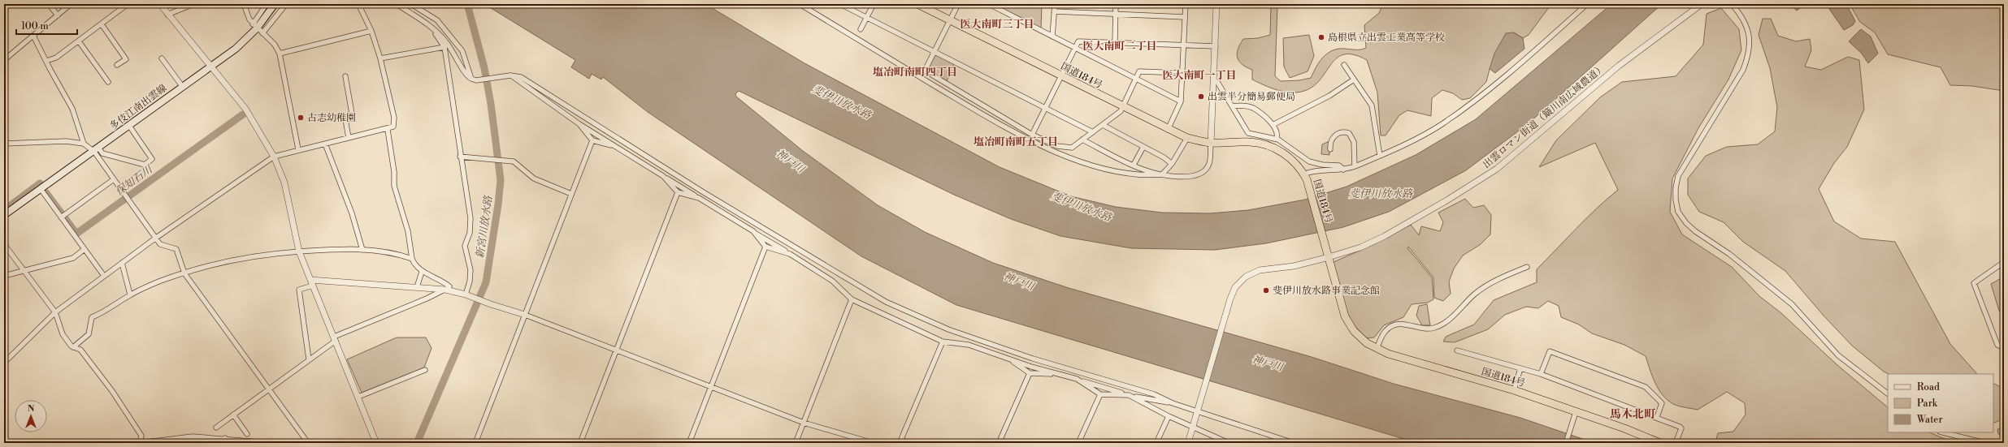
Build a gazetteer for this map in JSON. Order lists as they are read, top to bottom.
{
  "streets": {
    "highway": ["国道184号"],
    "main road": ["多伎江南出雲線"],
    "street": ["出雲ロマン街道（簸川南広域農道）"]
  },
  "crossings": [
    ["国道184号", "出雲ロマン街道（簸川南広域農道）"]
  ],
  "districts": [
    "医大南町三丁目",
    "医大南町二丁目",
    "塩冶町南町四丁目",
    "医大南町一丁目",
    "塩冶町南町五丁目",
    "馬木北町"
  ],
  "water": [
    "斐伊川放水路",
    "神戸川",
    "保知石川",
    "新宮川放水路"
  ],
  "places": [
    "島根県立出雲工業高等学校",
    "出雲半分簡易郵便局",
    "古志幼稚園",
    "斐伊川放水路事業記念館"
  ],
  "legend": ["Road", "Park", "Water"],
  "scale_bar": "100 m",
  "north": "top"
}
